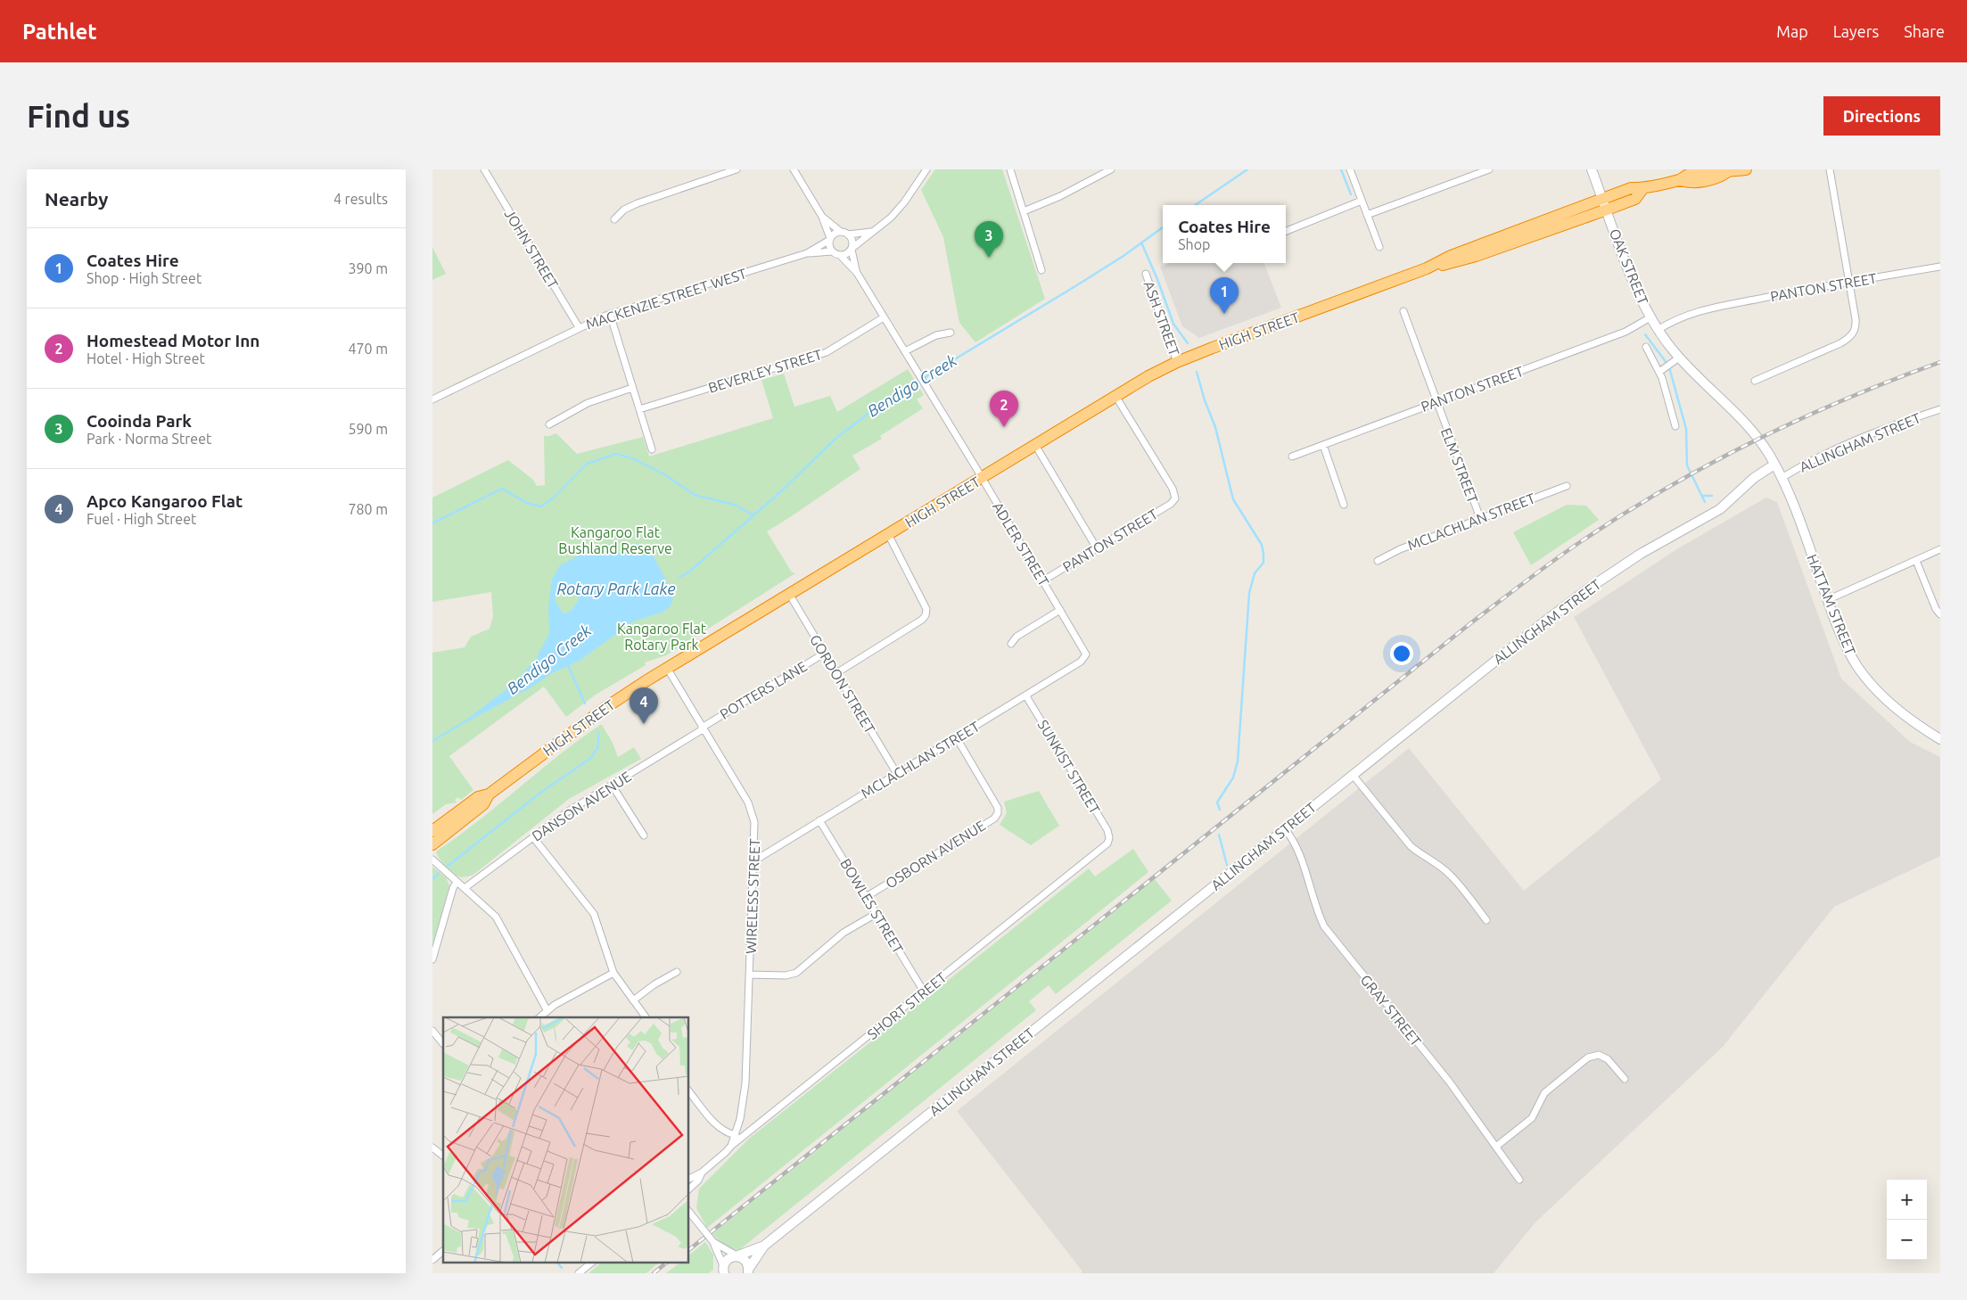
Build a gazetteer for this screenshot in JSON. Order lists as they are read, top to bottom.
{
  "streets": {
    "highway": ["HIGH STREET"],
    "street": [
      "JOHN STREET",
      "OAK STREET",
      "PANTON STREET",
      "MACKENZIE STREET WEST",
      "ASH STREET",
      "BEVERLEY STREET",
      "ALLINGHAM STREET",
      "ELM STREET",
      "MCLACHLAN STREET",
      "ADLER STREET",
      "HATTAM STREET",
      "GORDON STREET",
      "POTTERS LANE",
      "SUNKIST STREET",
      "DANSON AVENUE",
      "OSBORN AVENUE",
      "WIRELESS STREET",
      "BOWLES STREET",
      "SHORT STREET",
      "GRAY STREET"
    ]
  },
  "crossings": [
    ["JOHN STREET", "MACKENZIE STREET WEST"],
    ["OAK STREET", "PANTON STREET"],
    ["OAK STREET", "HIGH STREET"],
    ["OAK STREET", "ALLINGHAM STREET"],
    ["OAK STREET", "HATTAM STREET"],
    ["PANTON STREET", "HIGH STREET"],
    ["PANTON STREET", "ELM STREET"],
    ["PANTON STREET", "ADLER STREET"],
    ["MACKENZIE STREET WEST", "ADLER STREET"],
    ["ASH STREET", "HIGH STREET"],
    ["HIGH STREET", "ADLER STREET"],
    ["HIGH STREET", "GORDON STREET"],
    ["HIGH STREET", "WIRELESS STREET"],
    ["BEVERLEY STREET", "ADLER STREET"],
    ["ALLINGHAM STREET", "HATTAM STREET"],
    ["ALLINGHAM STREET", "GRAY STREET"],
    ["ELM STREET", "MCLACHLAN STREET"],
    ["MCLACHLAN STREET", "ADLER STREET"],
    ["MCLACHLAN STREET", "GORDON STREET"],
    ["MCLACHLAN STREET", "SUNKIST STREET"],
    ["MCLACHLAN STREET", "OSBORN AVENUE"],
    ["MCLACHLAN STREET", "WIRELESS STREET"],
    ["MCLACHLAN STREET", "BOWLES STREET"],
    ["GORDON STREET", "POTTERS LANE"],
    ["POTTERS LANE", "DANSON AVENUE"],
    ["POTTERS LANE", "WIRELESS STREET"],
    ["SUNKIST STREET", "SHORT STREET"],
    ["DANSON AVENUE", "WIRELESS STREET"],
    ["OSBORN AVENUE", "BOWLES STREET"],
    ["WIRELESS STREET", "SHORT STREET"],
    ["BOWLES STREET", "SHORT STREET"]
  ],
  "water": ["Bendigo Creek", "Rotary Park Lake"],
  "parks": ["Kangaroo Flat Bushland Reserve", "Kangaroo Flat Rotary Park"],
  "page": {
    "header": "Pathlet",
    "nav": ["Map", "Layers", "Share"],
    "buttons": "Directions",
    "title": "Find us",
    "heading": ["Nearby", "4 results"],
    "popup": ["Coates Hire", "Shop"],
    "pins": [
      "3",
      "1",
      "2",
      "4"
    ],
    "list": [
      {
        "mark": "1",
        "name": "Coates Hire",
        "note": "Shop · High Street",
        "value": "390 m"
      },
      {
        "mark": "2",
        "name": "Homestead Motor Inn",
        "note": "Hotel · High Street",
        "value": "470 m"
      },
      {
        "mark": "3",
        "name": "Cooinda Park",
        "note": "Park · Norma Street",
        "value": "590 m"
      },
      {
        "mark": "4",
        "name": "Apco Kangaroo Flat",
        "note": "Fuel · High Street",
        "value": "780 m"
      }
    ],
    "map_buttons": ["+", "−"]
  }
}
